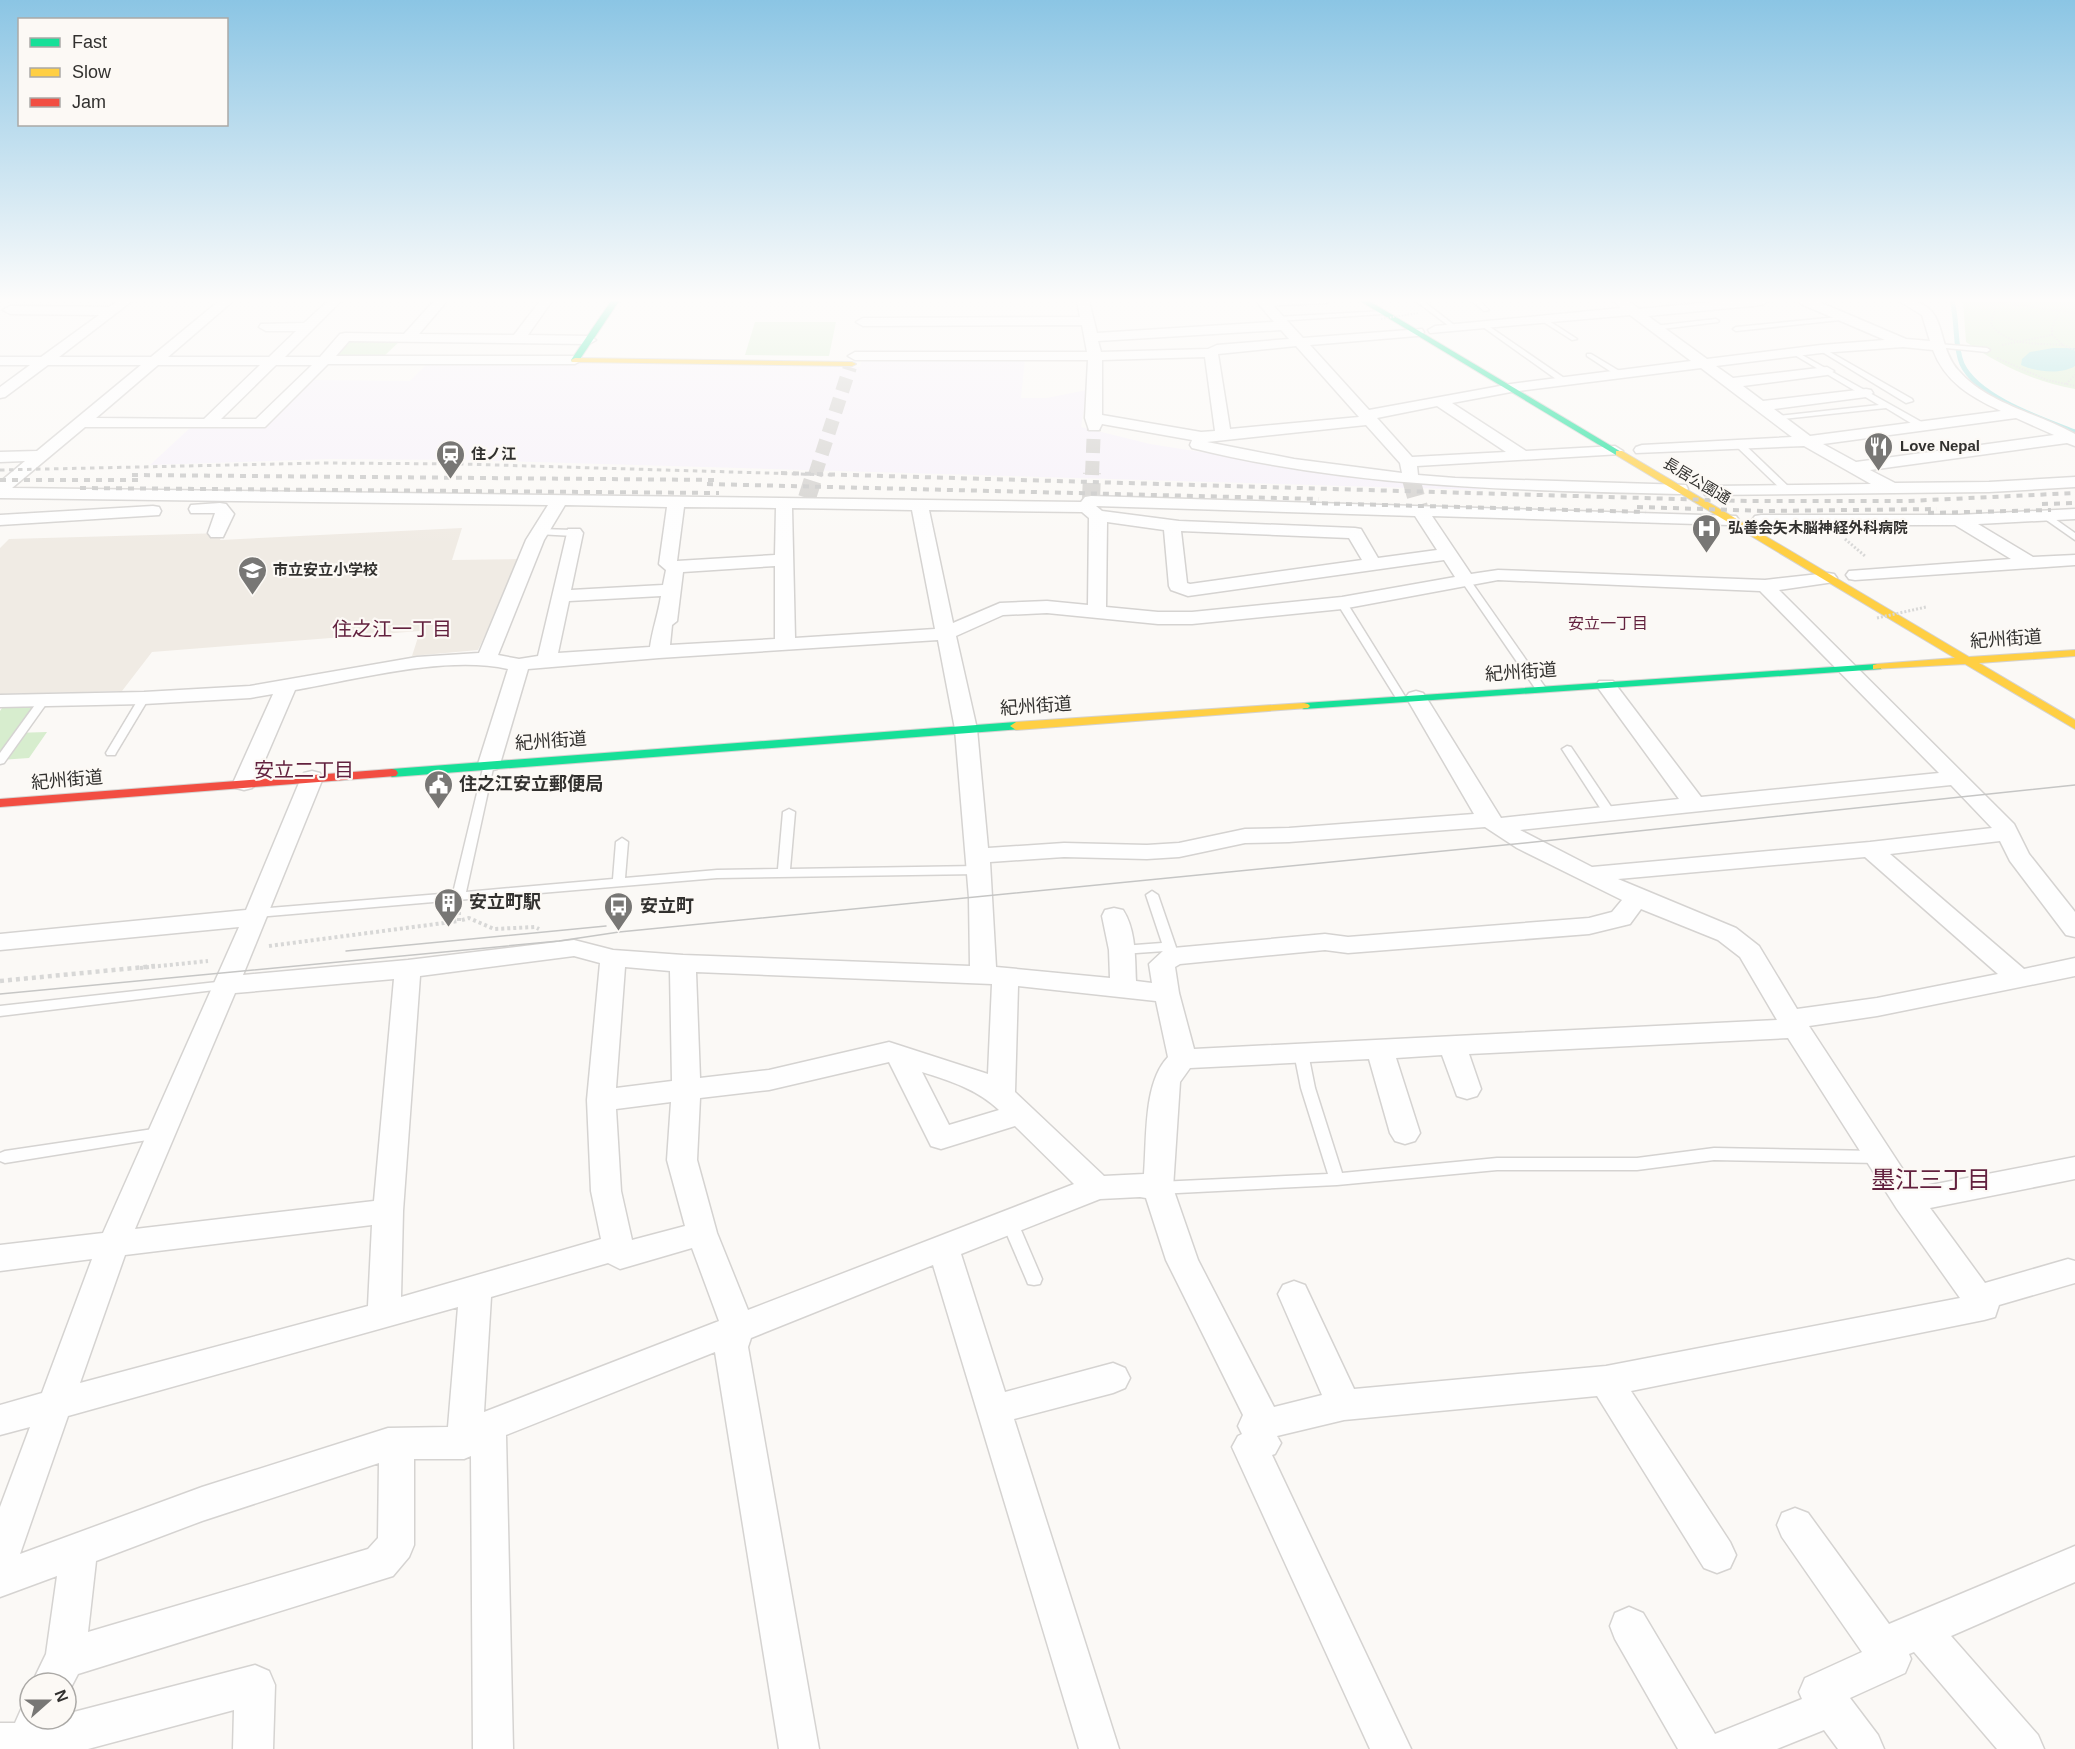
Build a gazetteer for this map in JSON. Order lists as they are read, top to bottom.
{
  "streets": {
    "main road": ["長居公園通", "紀州街道"]
  },
  "crossings": [
    ["長居公園通", "紀州街道"]
  ],
  "districts": [
    "安立一丁目",
    "住之江一丁目",
    "安立二丁目",
    "墨江三丁目"
  ],
  "places": {
    "restaurant": ["Love Nepal"],
    "station": ["住ノ江"],
    "hospital": ["弘善会矢木脳神経外科病院"],
    "school or university": ["市立安立小学校"],
    "public building": ["住之江安立郵便局"],
    "building": ["安立町駅"],
    "bus stop": ["安立町"]
  },
  "legend": ["Fast", "Slow", "Jam"],
  "north": "right"
}
